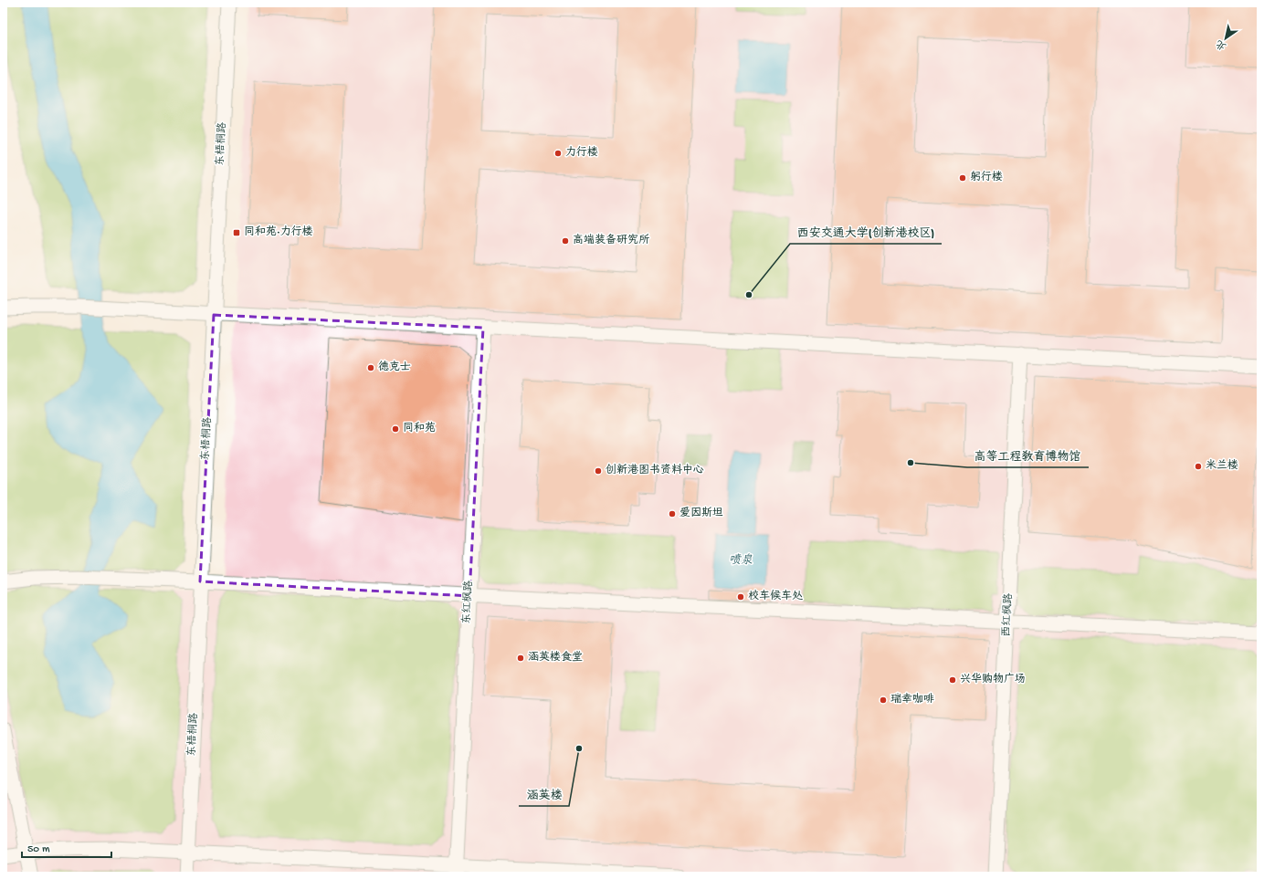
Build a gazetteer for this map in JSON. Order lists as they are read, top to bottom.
{
  "streets": {
    "street": ["东梧桐路", "东红枫路", "西红枫路"]
  },
  "water": ["喷泉"],
  "places": {
    "other": [
      "力行楼",
      "躬行楼",
      "高端装备研究所",
      "西安交通大学(创新港校区)",
      "德克士",
      "同和苑",
      "高等工程教育博物馆",
      "米兰楼",
      "创新港图书资料中心",
      "爱因斯坦",
      "校车候车处",
      "涵英楼食堂",
      "兴华购物广场",
      "瑞幸咖啡",
      "涵英楼"
    ],
    "transit": ["同和苑·力行楼"]
  },
  "scale_bar": "50 m",
  "north": "bottom left"
}
